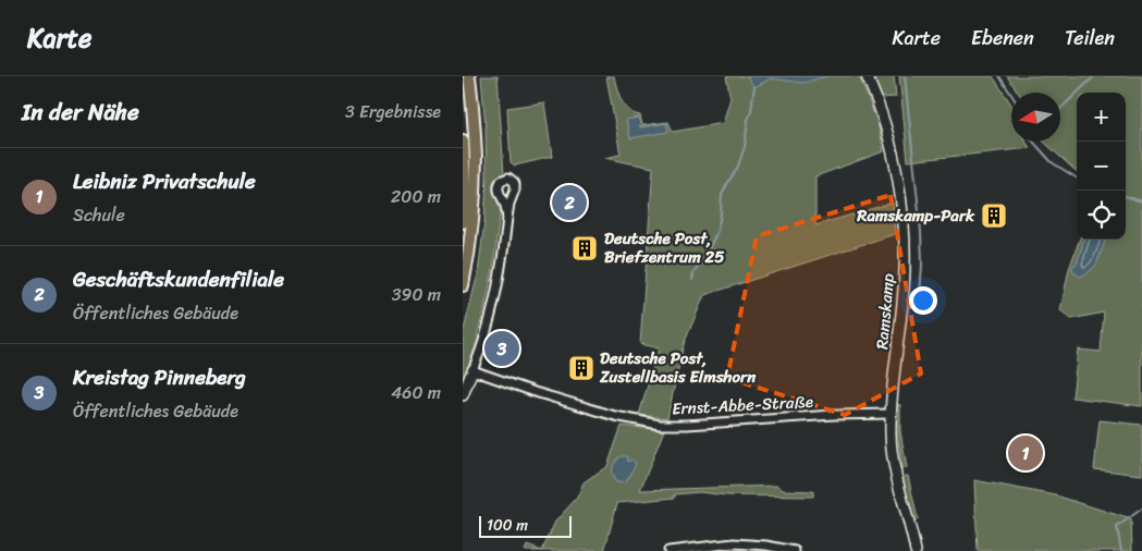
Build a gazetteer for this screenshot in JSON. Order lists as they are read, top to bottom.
{
  "streets": {
    "street": ["Ramskamp", "Ernst-Abbe-Straße"]
  },
  "crossings": [
    ["Ramskamp", "Ernst-Abbe-Straße"]
  ],
  "places": {
    "building": ["Ramskamp-Park", "Deutsche Post, Briefzentrum 25", "Deutsche Post, Zustellbasis Elmshorn"]
  },
  "scale_bar": "100 m",
  "north": "left",
  "page": {
    "header": "Karte",
    "nav": ["Karte", "Ebenen", "Teilen"],
    "heading": ["In der Nähe", "3 Ergebnisse"],
    "map_buttons": ["+", "−"],
    "list": [
      {
        "mark": "1",
        "name": "Leibniz Privatschule",
        "note": "Schule",
        "value": "200 m"
      },
      {
        "mark": "2",
        "name": "Geschäftskundenfiliale",
        "note": "Öffentliches Gebäude",
        "value": "390 m"
      },
      {
        "mark": "3",
        "name": "Kreistag Pinneberg",
        "note": "Öffentliches Gebäude",
        "value": "460 m"
      }
    ],
    "pins": ["2", "3", "1"],
    "scale": "100 m"
  }
}
